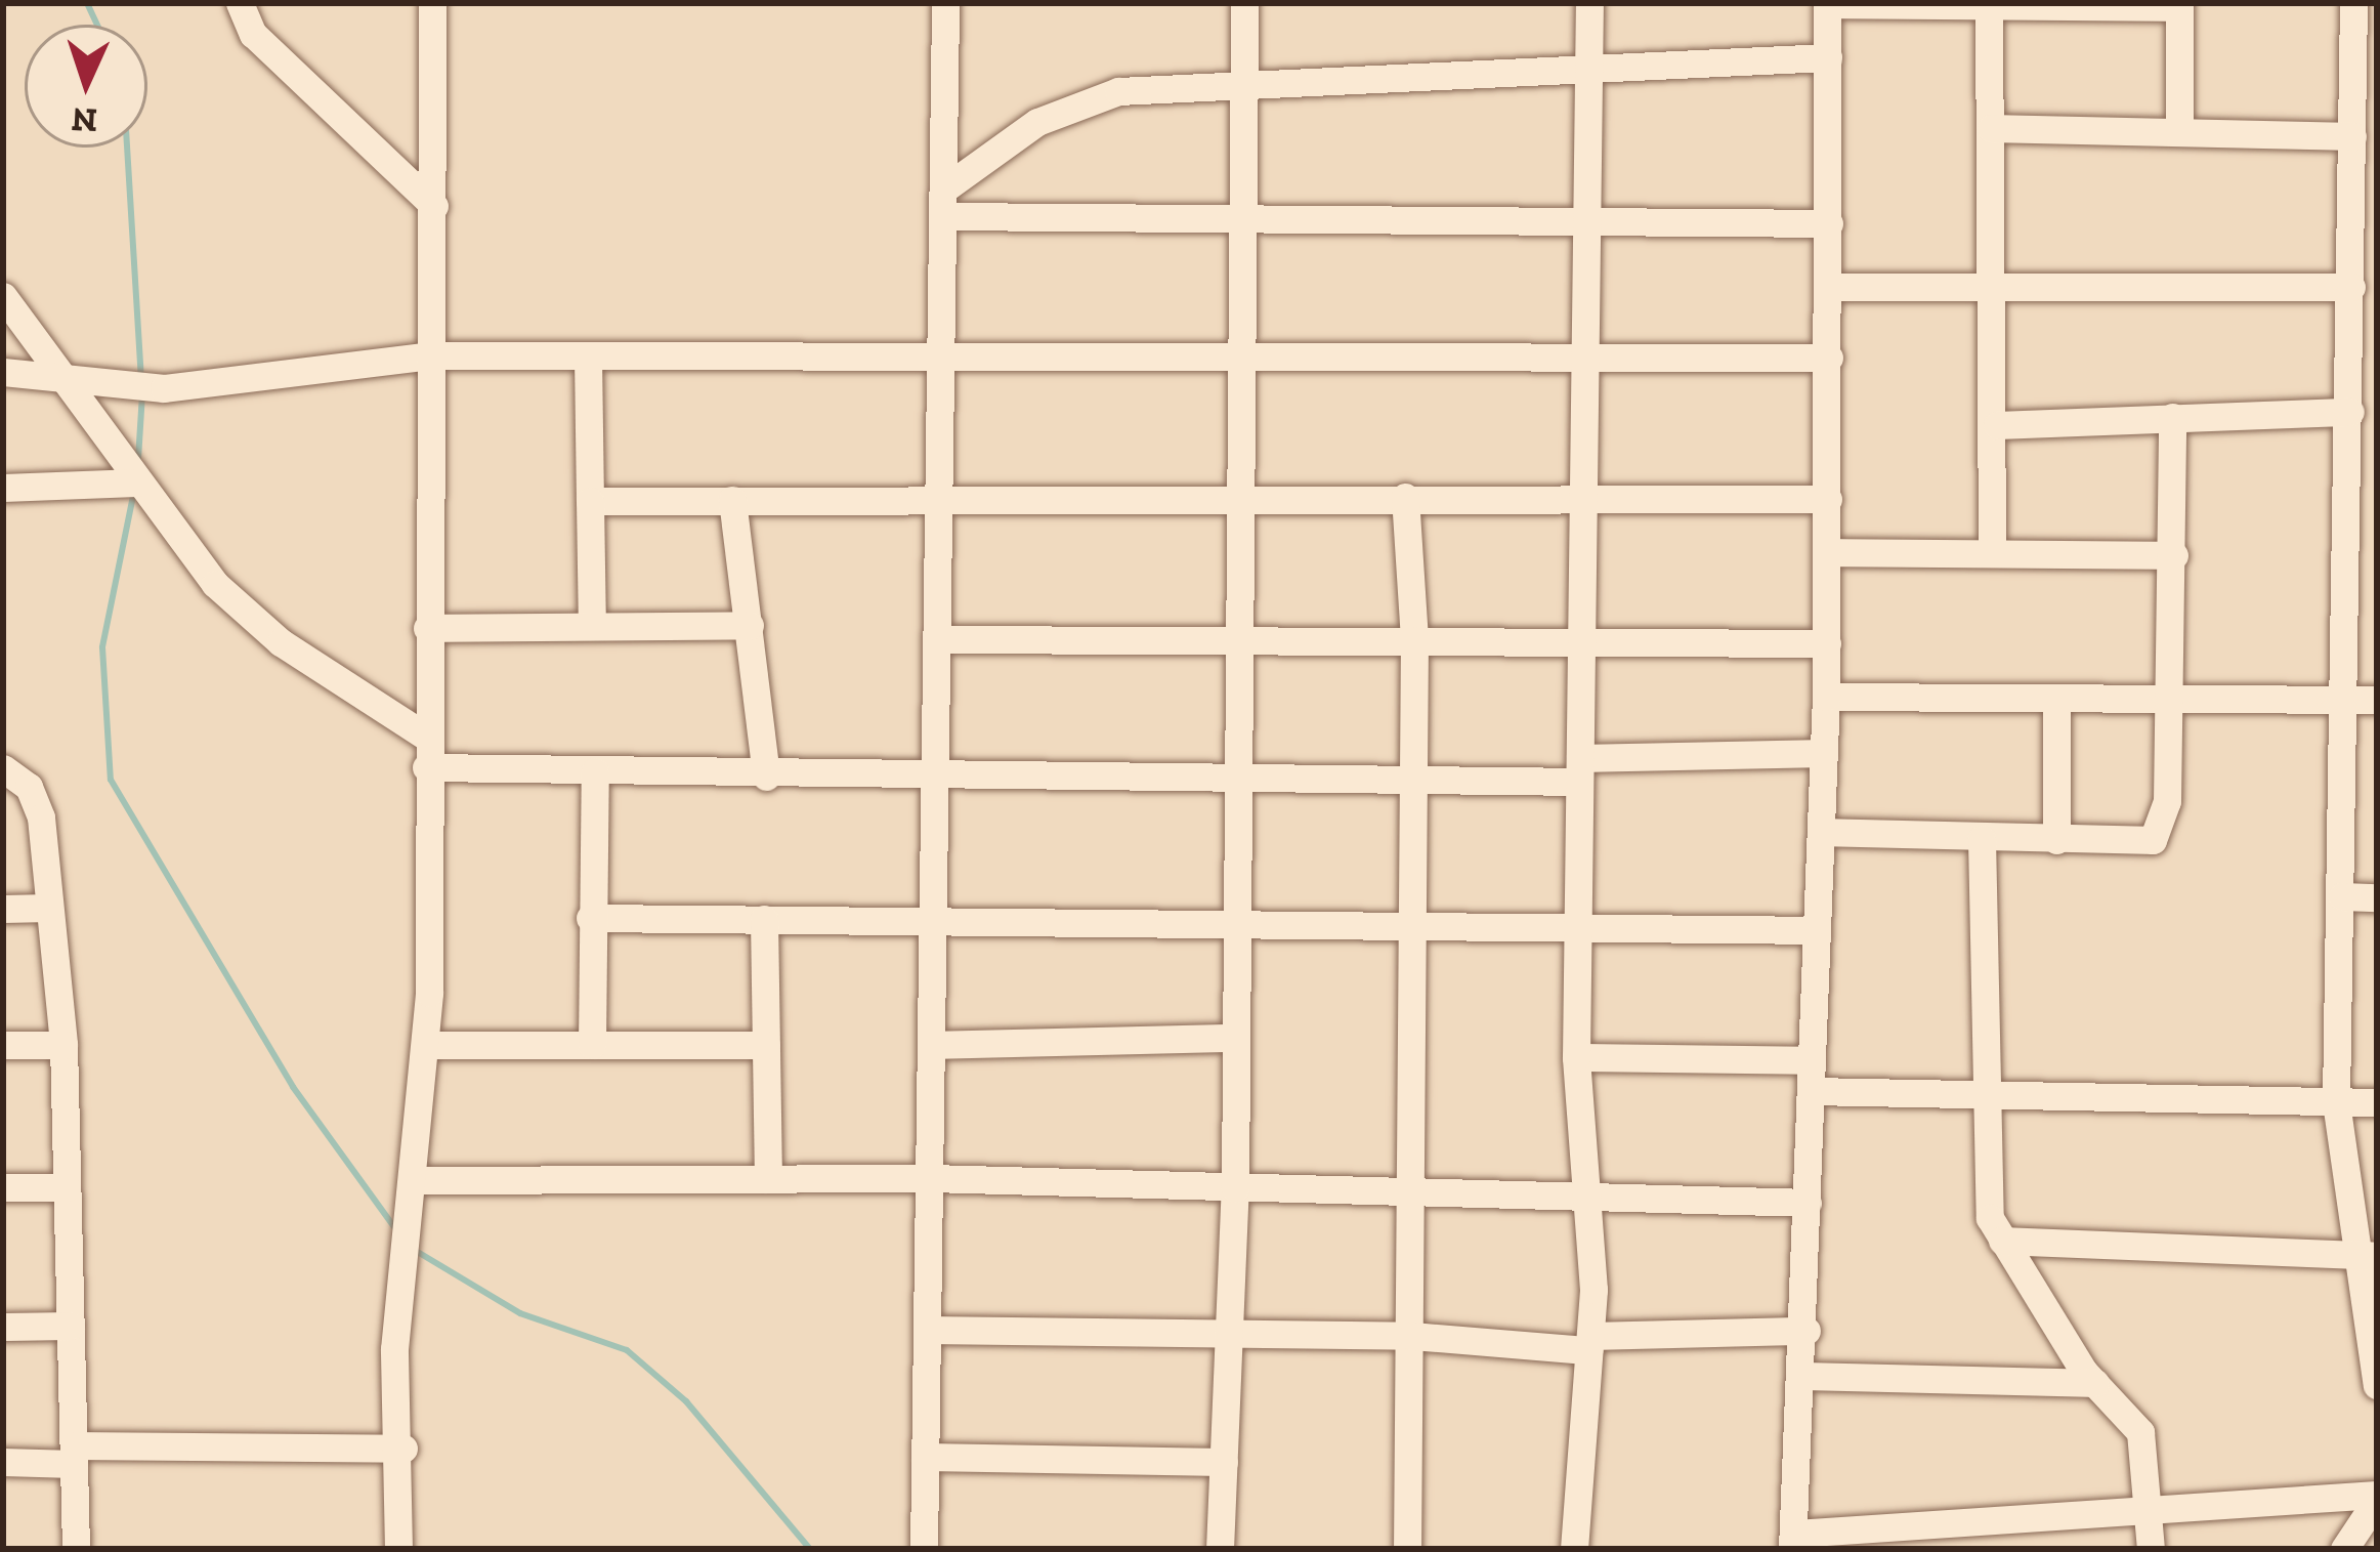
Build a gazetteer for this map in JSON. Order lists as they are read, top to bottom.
{
  "north": "bottom"
}
